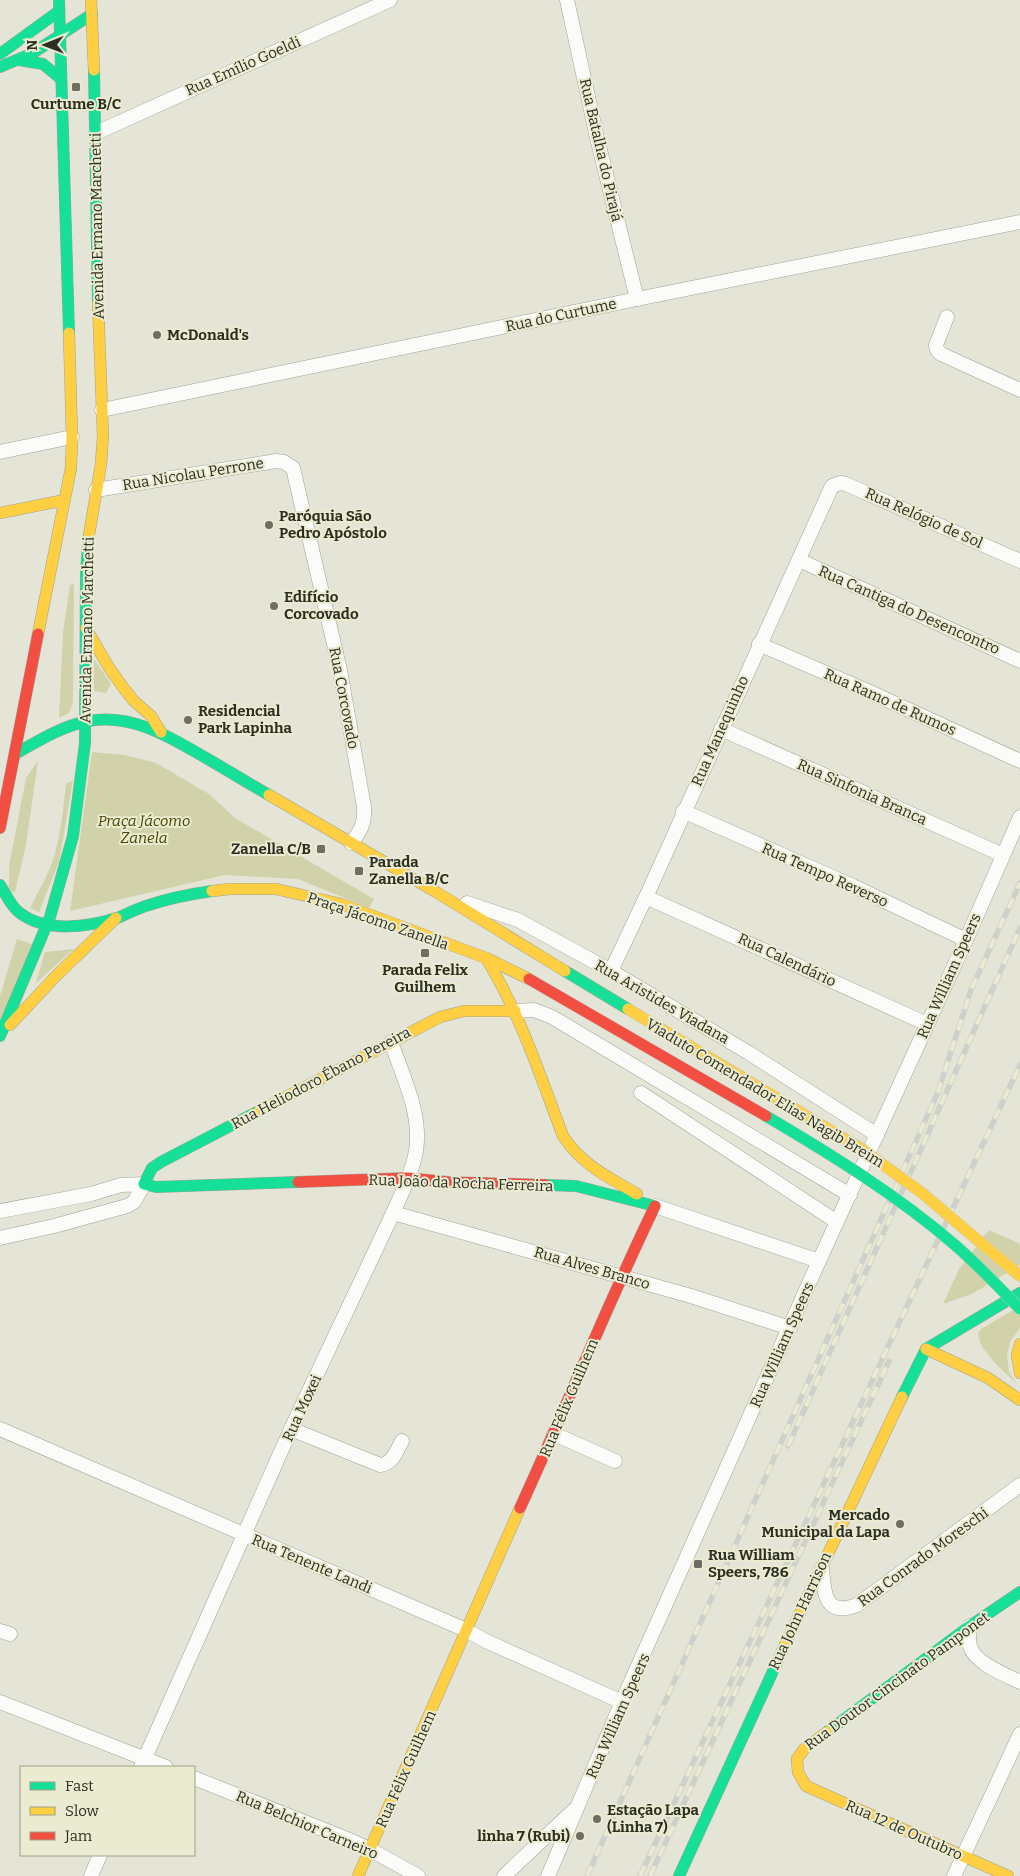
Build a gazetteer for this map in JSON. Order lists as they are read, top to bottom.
{
  "streets": {
    "main road": [
      "Avenida Ermano Marchetti",
      "Praça Jácomo Zanella",
      "Rua Heliodoro Ébano Pereira",
      "Viaduto Comendador Elias Nagib Breim",
      "Rua João da Rocha Ferreira",
      "Rua Félix Guilhem",
      "Rua John Harrison",
      "Rua Doutor Cincinato Pamponet",
      "Rua 12 de Outubro"
    ],
    "street": [
      "Rua Emílio Goeldi",
      "Rua Batalha do Pirajá",
      "Rua do Curtume",
      "Rua Nicolau Perrone",
      "Rua Relógio de Sol",
      "Rua Cantiga do Desencontro",
      "Rua Corcovado",
      "Rua Ramo de Rumos",
      "Rua Manequinho",
      "Rua Sinfonia Branca",
      "Rua Tempo Reverso",
      "Rua Calendário",
      "Rua William Speers",
      "Rua Aristides Viadana",
      "Rua Alves Branco",
      "Rua Moxei",
      "Rua Conrado Moreschi",
      "Rua Tenente Landi",
      "Rua Belchior Carneiro"
    ]
  },
  "crossings": [
    ["Rua Emílio Goeldi", "Avenida Ermano Marchetti"],
    ["Rua Batalha do Pirajá", "Rua do Curtume"],
    ["Avenida Ermano Marchetti", "Rua do Curtume"],
    ["Avenida Ermano Marchetti", "Rua Nicolau Perrone"],
    ["Avenida Ermano Marchetti", "Praça Jácomo Zanella"],
    ["Rua Nicolau Perrone", "Rua Corcovado"],
    ["Rua Relógio de Sol", "Rua Manequinho"],
    ["Rua Cantiga do Desencontro", "Rua Manequinho"],
    ["Rua Ramo de Rumos", "Rua Manequinho"],
    ["Rua Manequinho", "Rua Sinfonia Branca"],
    ["Rua Manequinho", "Rua Tempo Reverso"],
    ["Rua Manequinho", "Rua Calendário"],
    ["Rua Manequinho", "Rua Aristides Viadana"],
    ["Rua Sinfonia Branca", "Rua William Speers"],
    ["Rua Tempo Reverso", "Rua William Speers"],
    ["Praça Jácomo Zanella", "Viaduto Comendador Elias Nagib Breim"],
    ["Rua Calendário", "Rua William Speers"],
    ["Rua William Speers", "Rua Aristides Viadana"],
    ["Rua William Speers", "Rua Alves Branco"],
    ["Rua William Speers", "Rua Tenente Landi"],
    ["Rua Aristides Viadana", "Viaduto Comendador Elias Nagib Breim"],
    ["Rua Heliodoro Ébano Pereira", "Rua João da Rocha Ferreira"],
    ["Rua Heliodoro Ébano Pereira", "Rua Moxei"],
    ["Rua João da Rocha Ferreira", "Rua Félix Guilhem"],
    ["Rua João da Rocha Ferreira", "Rua Moxei"],
    ["Rua Alves Branco", "Rua Félix Guilhem"],
    ["Rua Alves Branco", "Rua Moxei"],
    ["Rua Félix Guilhem", "Rua Tenente Landi"],
    ["Rua Félix Guilhem", "Rua Belchior Carneiro"],
    ["Rua Moxei", "Rua Tenente Landi"],
    ["Rua Conrado Moreschi", "Rua John Harrison"],
    ["Rua Doutor Cincinato Pamponet", "Rua 12 de Outubro"]
  ],
  "parks": ["Praça Jácomo Zanela"],
  "places": {
    "transit": [
      "Curtume B/C",
      "Zanella C/B",
      "Parada Zanella B/C",
      "Parada Felix Guilhem",
      "Rua William Speers, 786"
    ],
    "other": [
      "McDonald's",
      "Paróquia São Pedro Apóstolo",
      "Edifício Corcovado",
      "Residencial Park Lapinha",
      "Mercado Municipal da Lapa",
      "Estação Lapa (Linha 7)",
      "linha 7 (Rubi)"
    ]
  },
  "legend": ["Fast", "Slow", "Jam"],
  "north": "left"
}
